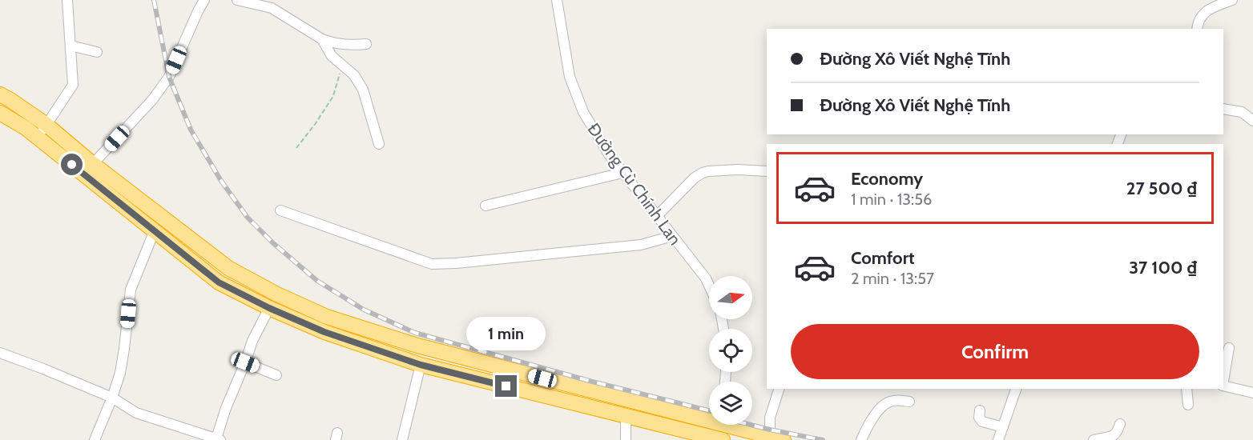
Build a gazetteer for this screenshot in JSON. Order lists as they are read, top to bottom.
{
  "streets": {
    "street": ["Đường Cù Chính Lan"]
  },
  "north": "right",
  "page": {
    "banner": ["Đường Xô Viết Nghệ Tĩnh", "Đường Xô Viết Nghệ Tĩnh"],
    "list": [
      {
        "name": "Economy",
        "note": "1 min · 13:56",
        "value": "27 500 ₫"
      },
      {
        "name": "Comfort",
        "note": "2 min · 13:57",
        "value": "37 100 ₫"
      }
    ],
    "buttons": "Confirm",
    "bubble": "1 min"
  }
}
